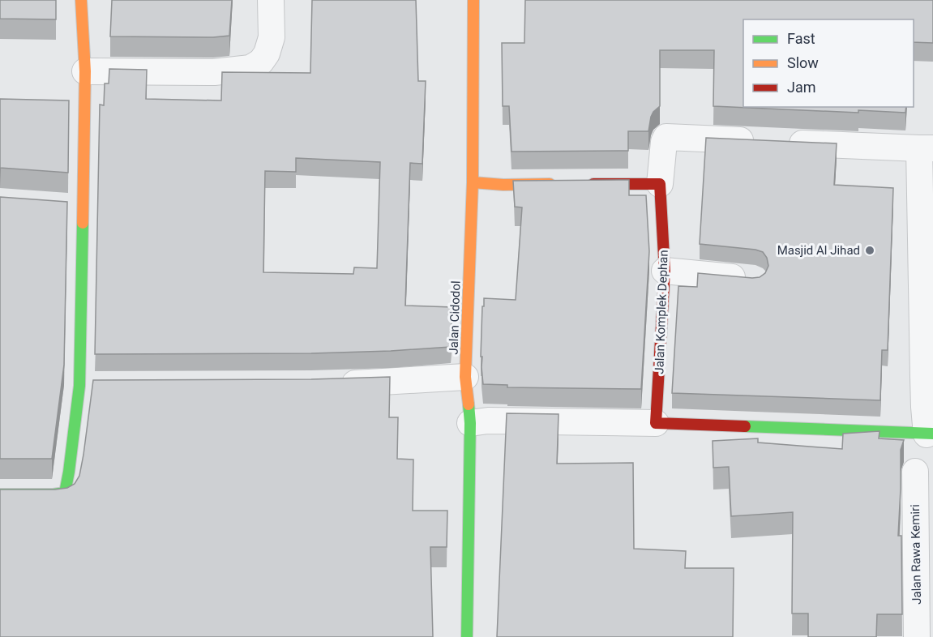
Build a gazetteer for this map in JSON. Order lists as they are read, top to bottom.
{
  "streets": {
    "street": ["Jalan Komplek Dephan", "Jalan Cidodol", "Jalan Rawa Kemiri"]
  },
  "places": ["Masjid Al Jihad"],
  "legend": ["Fast", "Slow", "Jam"]
}
